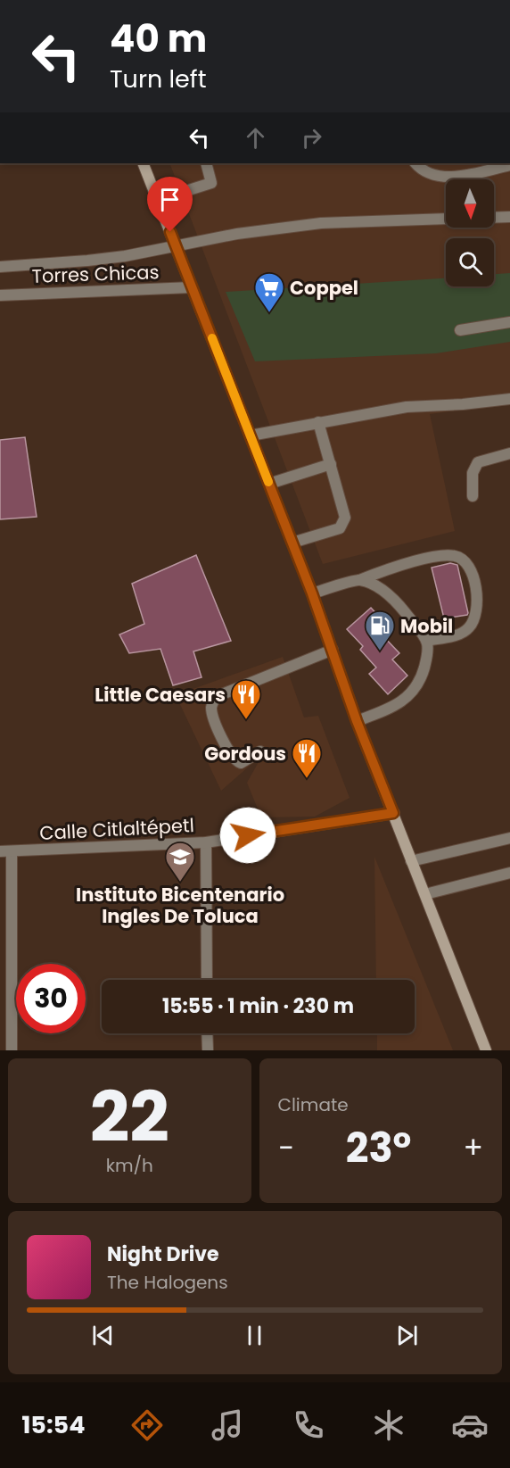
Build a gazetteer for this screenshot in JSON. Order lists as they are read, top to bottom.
{
  "streets": {
    "street": ["Torres Chicas", "Calle Citlaltépetl"]
  },
  "places": {
    "supermarket": ["Coppel"],
    "fuel station": ["Mobil"],
    "restaurant": ["Little Caesars", "Gordous"],
    "school or university": ["Instituto Bicentenario Ingles De Toluca"]
  },
  "north": "bottom",
  "page": {
    "turn": ["40 m", "Turn left"],
    "limit": "30",
    "trip": "15:55 · 1 min · 230 m",
    "tile": [
      ["22", "km/h"],
      "Climate"
    ],
    "heat": ["−", "23°", "+"],
    "song": ["Night Drive", "The Halogens"],
    "tabs": "15:54"
  }
}
